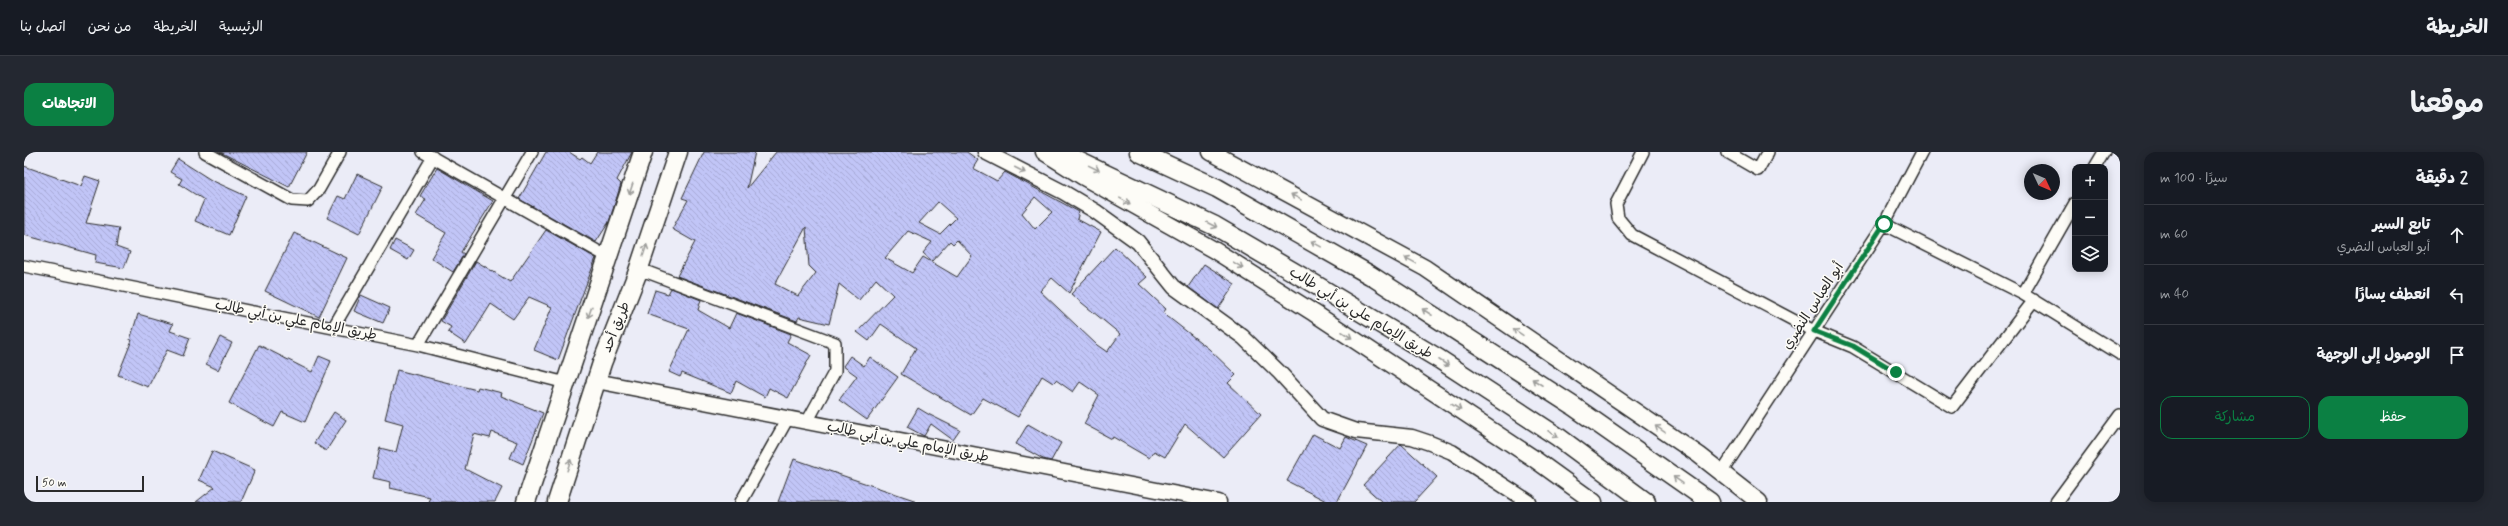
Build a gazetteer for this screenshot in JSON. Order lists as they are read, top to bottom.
{
  "streets": {
    "main road": ["طريق الإمام علي بن أبي طالب", "طريق أحد"],
    "street": ["أبو العباس النضري"]
  },
  "crossings": [
    ["طريق الإمام علي بن أبي طالب", "طريق أحد"]
  ],
  "scale_bar": "50 m",
  "north": "bottom right",
  "page": {
    "header": "الخريطة",
    "nav": [
      "الرئيسية",
      "الخريطة",
      "من نحن",
      "اتصل بنا"
    ],
    "title": "موقعنا",
    "buttons": [
      "الاتجاهات",
      ["حفظ", "مشاركة"]
    ],
    "heading": ["2 دقيقة", "سيرًا · 100 m"],
    "map_buttons": ["+", "−"],
    "list": [
      ["تابع السير", "أبو العباس النضري", "60 m"],
      ["انعطف يسارًا", "40 m"],
      "الوصول إلى الوجهة"
    ],
    "scale": "50 m"
  }
}
